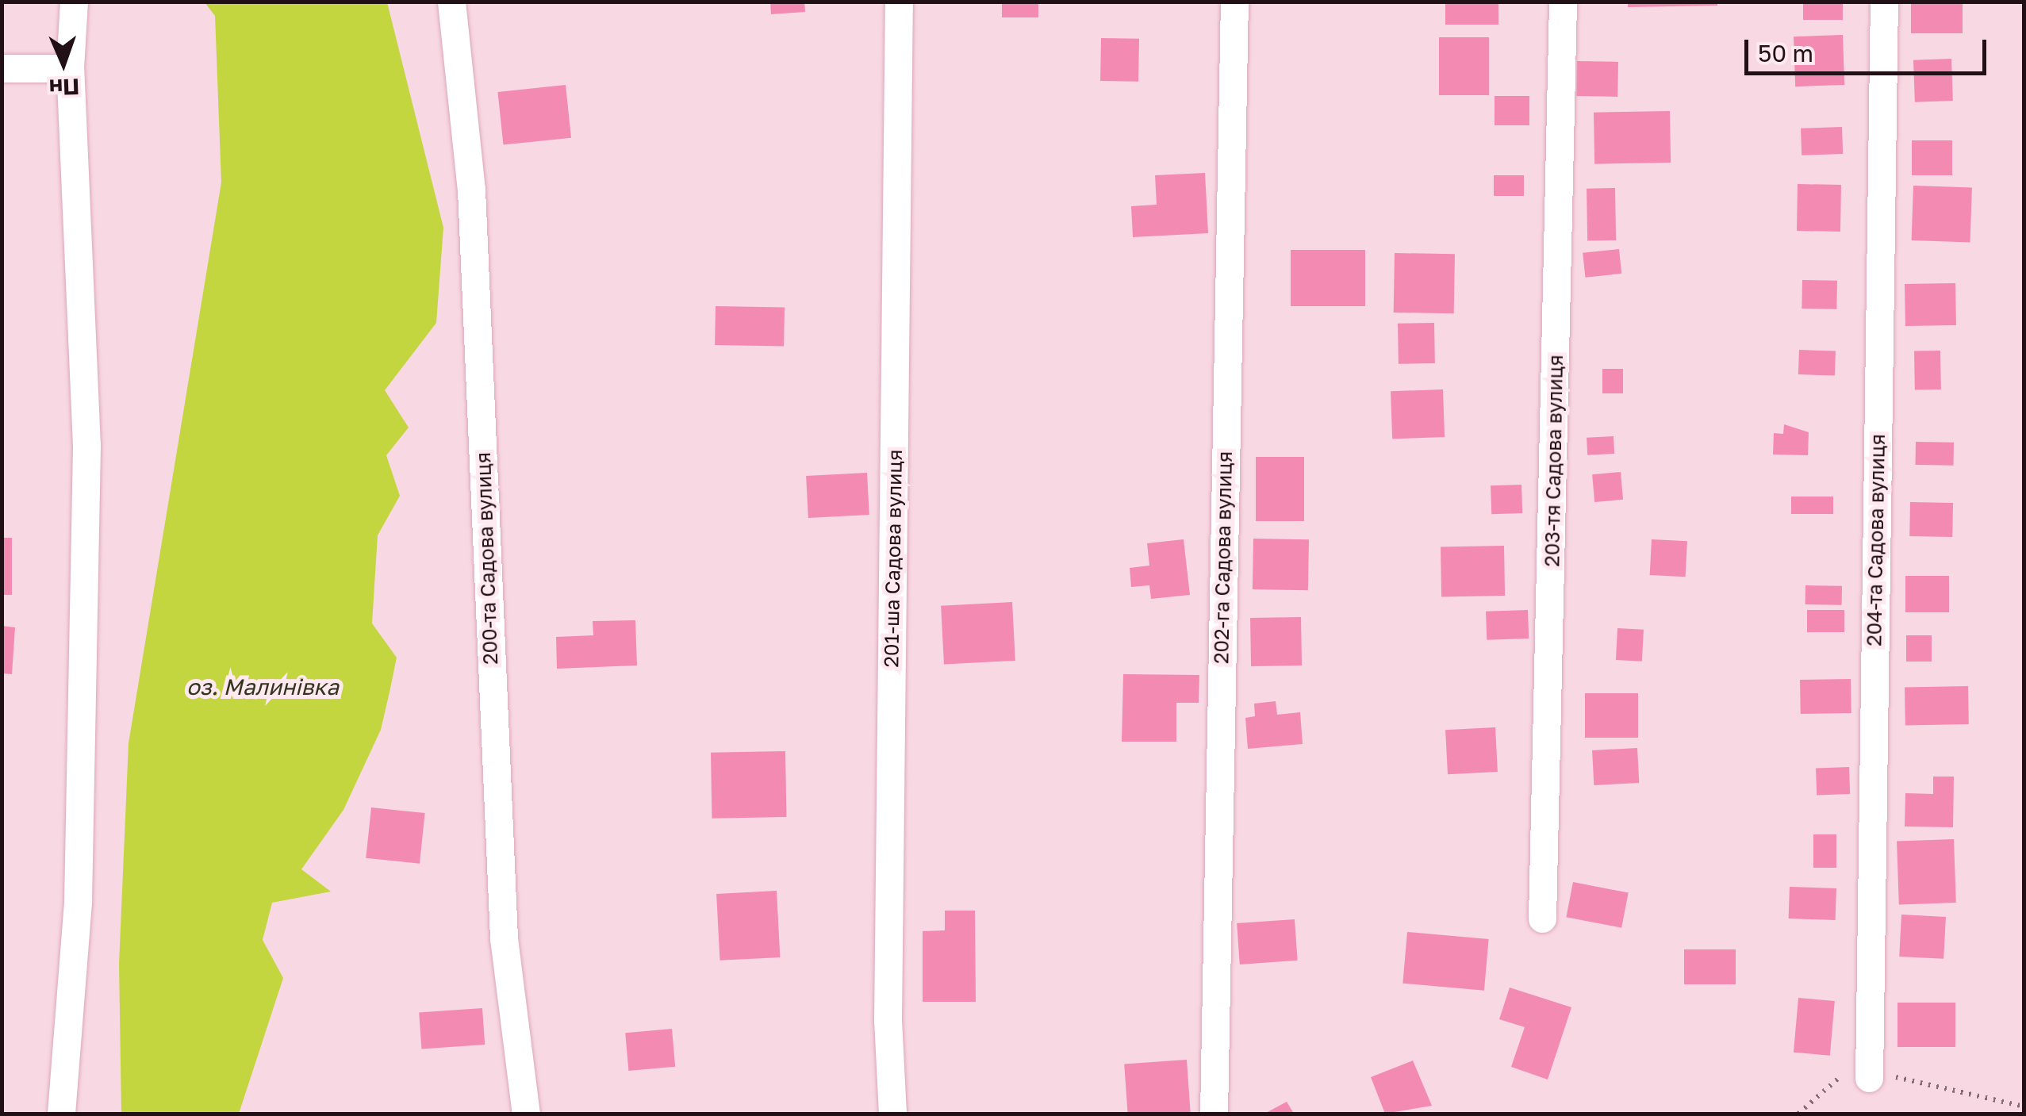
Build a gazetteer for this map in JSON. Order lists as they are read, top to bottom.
{
  "streets": {
    "street": [
      "203-тя Садова вулиця",
      "204-та Садова вулиця",
      "202-га Садова вулиця",
      "200-та Садова вулиця",
      "201-ша Садова вулиця"
    ]
  },
  "water": ["оз. Малинівка"],
  "scale_bar": "50 m",
  "north": "bottom"
}
